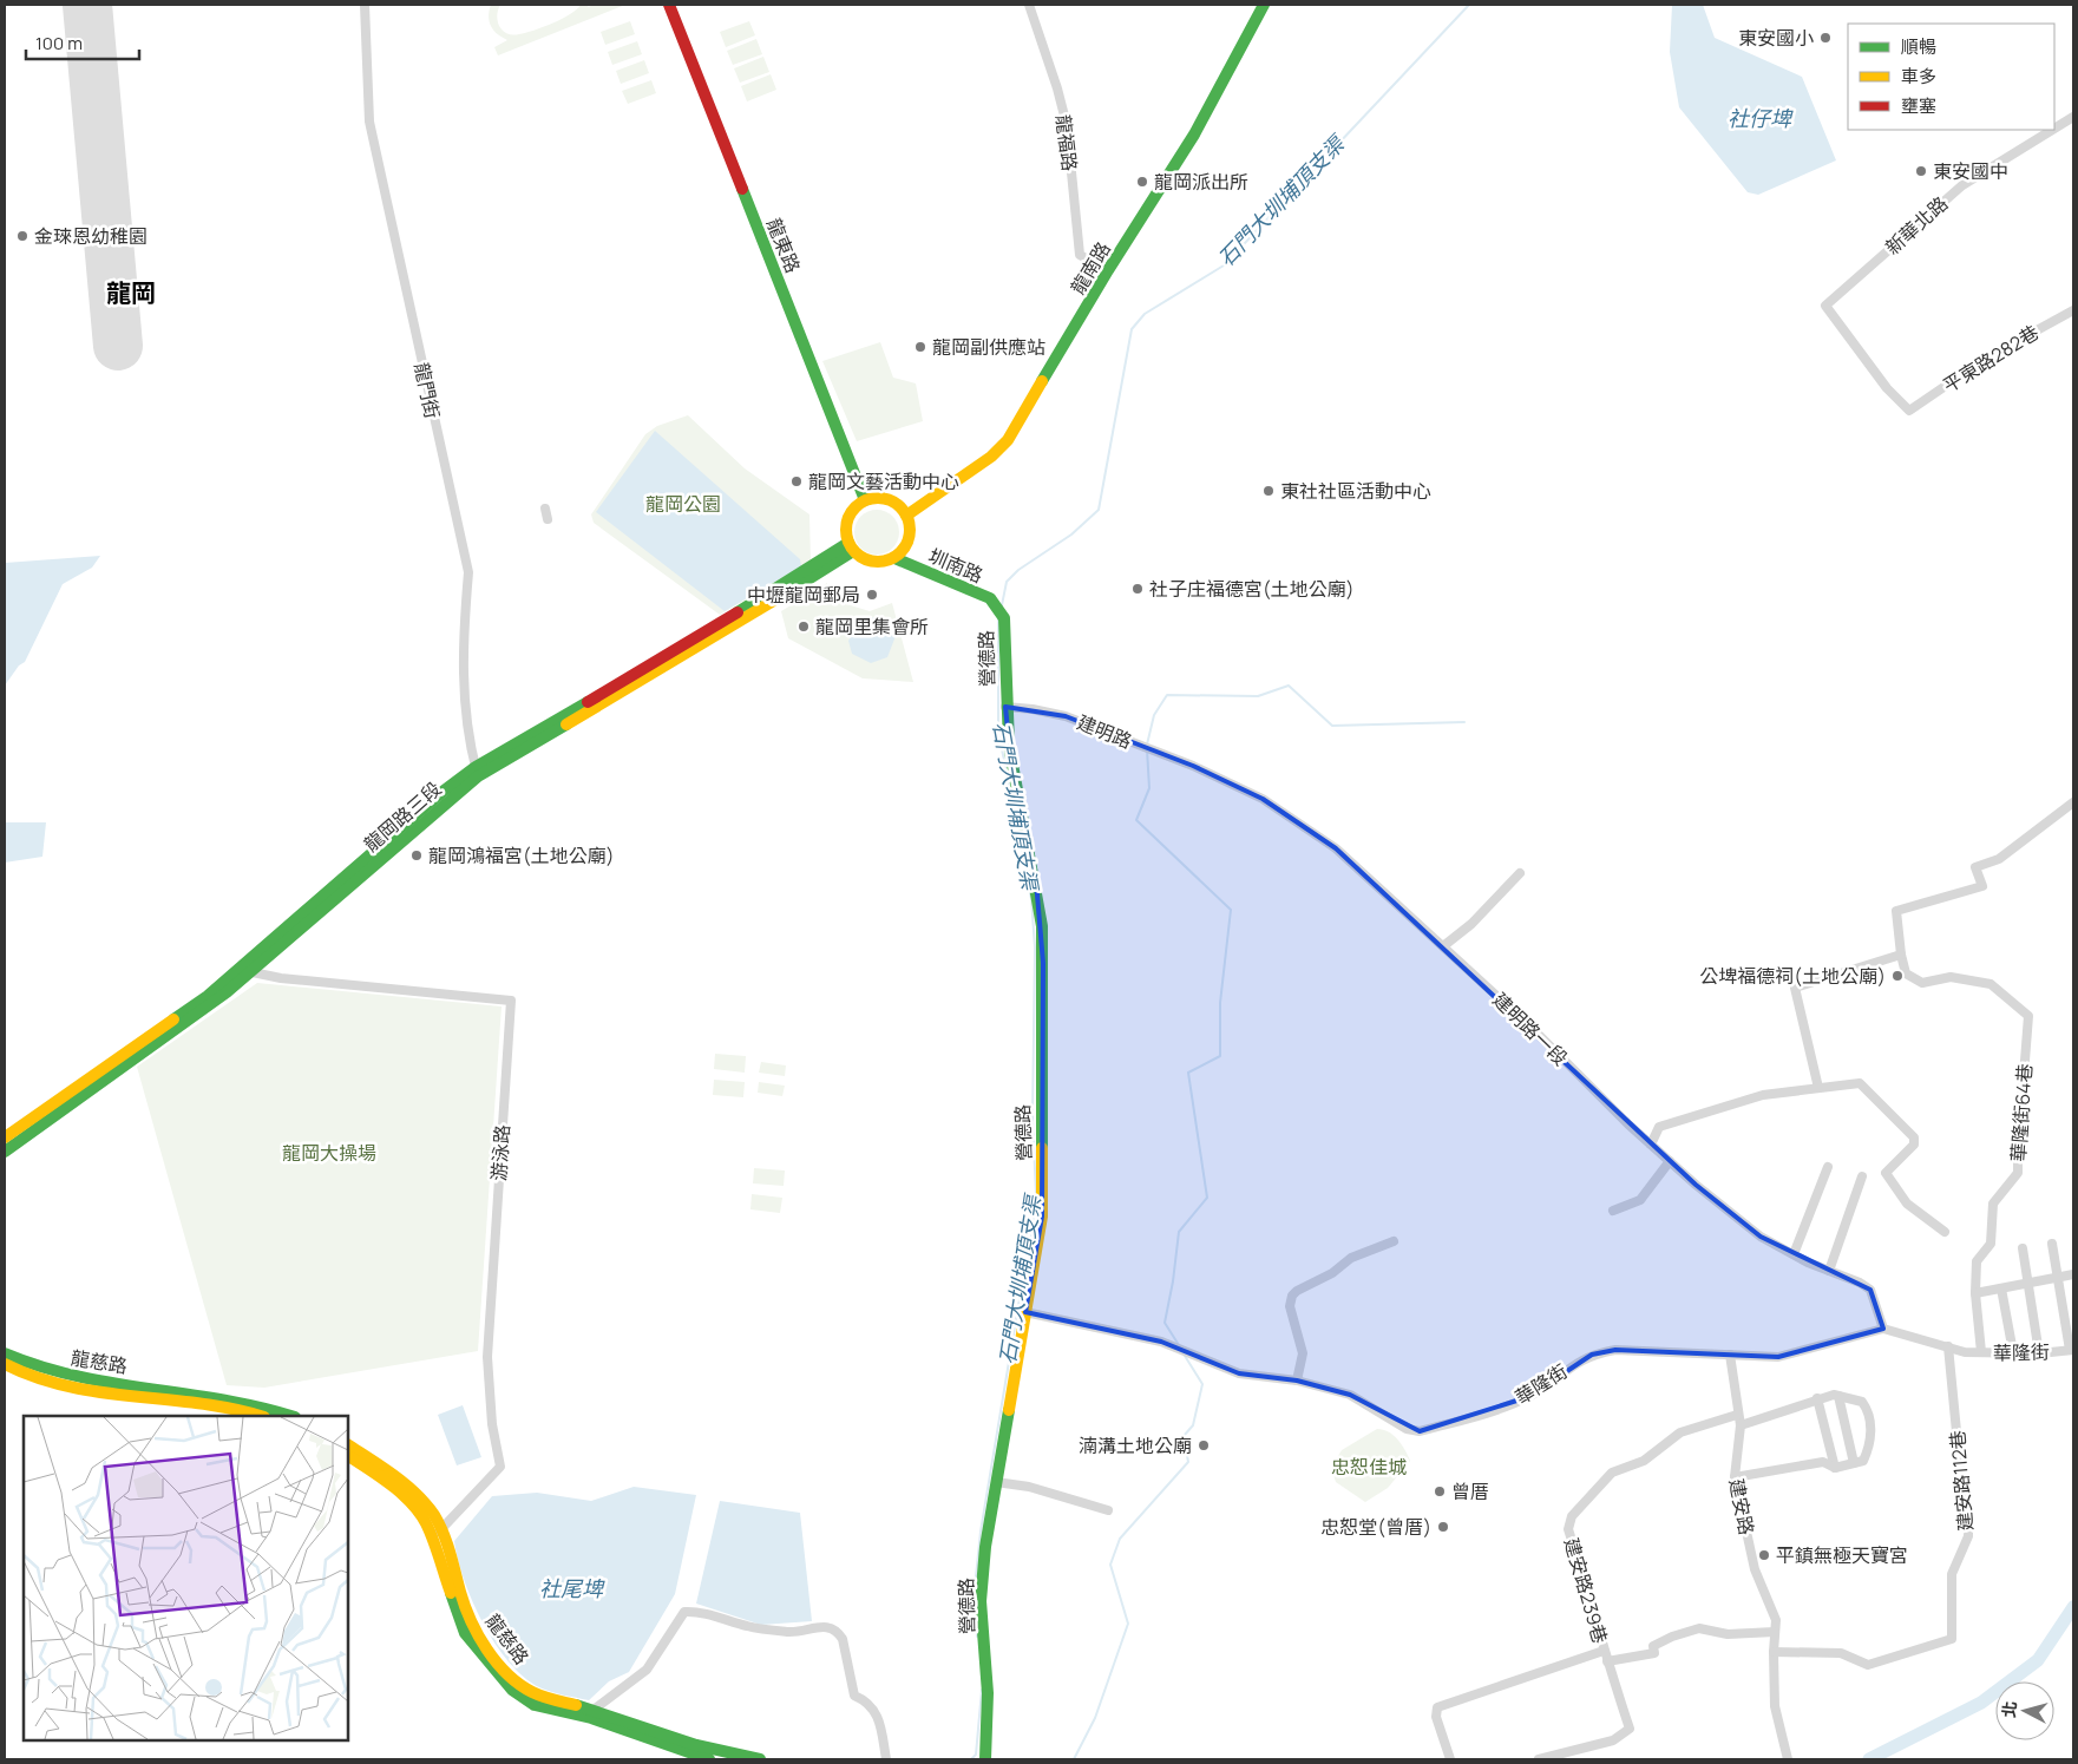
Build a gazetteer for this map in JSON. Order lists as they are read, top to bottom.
{
  "streets": {
    "street": [
      "龍福路",
      "新華北路",
      "龍東路",
      "龍南路",
      "平東路282巷",
      "龍門街",
      "圳南路",
      "營德路",
      "建明路",
      "龍岡路三段",
      "建明路一段",
      "華隆街64巷",
      "游泳路",
      "華隆街",
      "龍慈路",
      "建安路112巷",
      "建安路",
      "建安路239巷"
    ]
  },
  "crossings": [
    ["龍福路", "龍南路"],
    ["新華北路", "平東路282巷"],
    ["龍東路", "龍南路"],
    ["龍東路", "圳南路"],
    ["龍東路", "龍岡路三段"],
    ["龍南路", "圳南路"],
    ["龍南路", "龍岡路三段"],
    ["龍門街", "龍岡路三段"],
    ["圳南路", "營德路"],
    ["圳南路", "龍岡路三段"],
    ["營德路", "建明路"],
    ["營德路", "華隆街"],
    ["建明路", "建明路一段"],
    ["龍岡路三段", "游泳路"],
    ["建明路一段", "華隆街"],
    ["華隆街64巷", "華隆街"],
    ["游泳路", "龍慈路"],
    ["華隆街", "建安路112巷"],
    ["華隆街", "建安路"],
    ["建安路112巷", "建安路"],
    ["建安路", "建安路239巷"]
  ],
  "districts": ["龍岡"],
  "water": ["社仔埤", "石門大圳埔頂支渠", "社尾埤"],
  "parks": ["龍岡公園", "龍岡大操場", "忠恕佳城"],
  "places": [
    "東安國小",
    "東安國中",
    "龍岡派出所",
    "金琜恩幼稚園",
    "龍岡副供應站",
    "龍岡文藝活動中心",
    "東社社區活動中心",
    "社子庄福德宮(土地公廟)",
    "中壢龍岡郵局",
    "龍岡里集會所",
    "龍岡鴻福宮(土地公廟)",
    "公埤福德祠(土地公廟)",
    "湳溝土地公廟",
    "曾厝",
    "忠恕堂(曾厝)",
    "平鎮無極天寶宮"
  ],
  "legend": ["順暢", "車多", "壅塞"],
  "scale_bar": "100 m",
  "north": "left"
}
